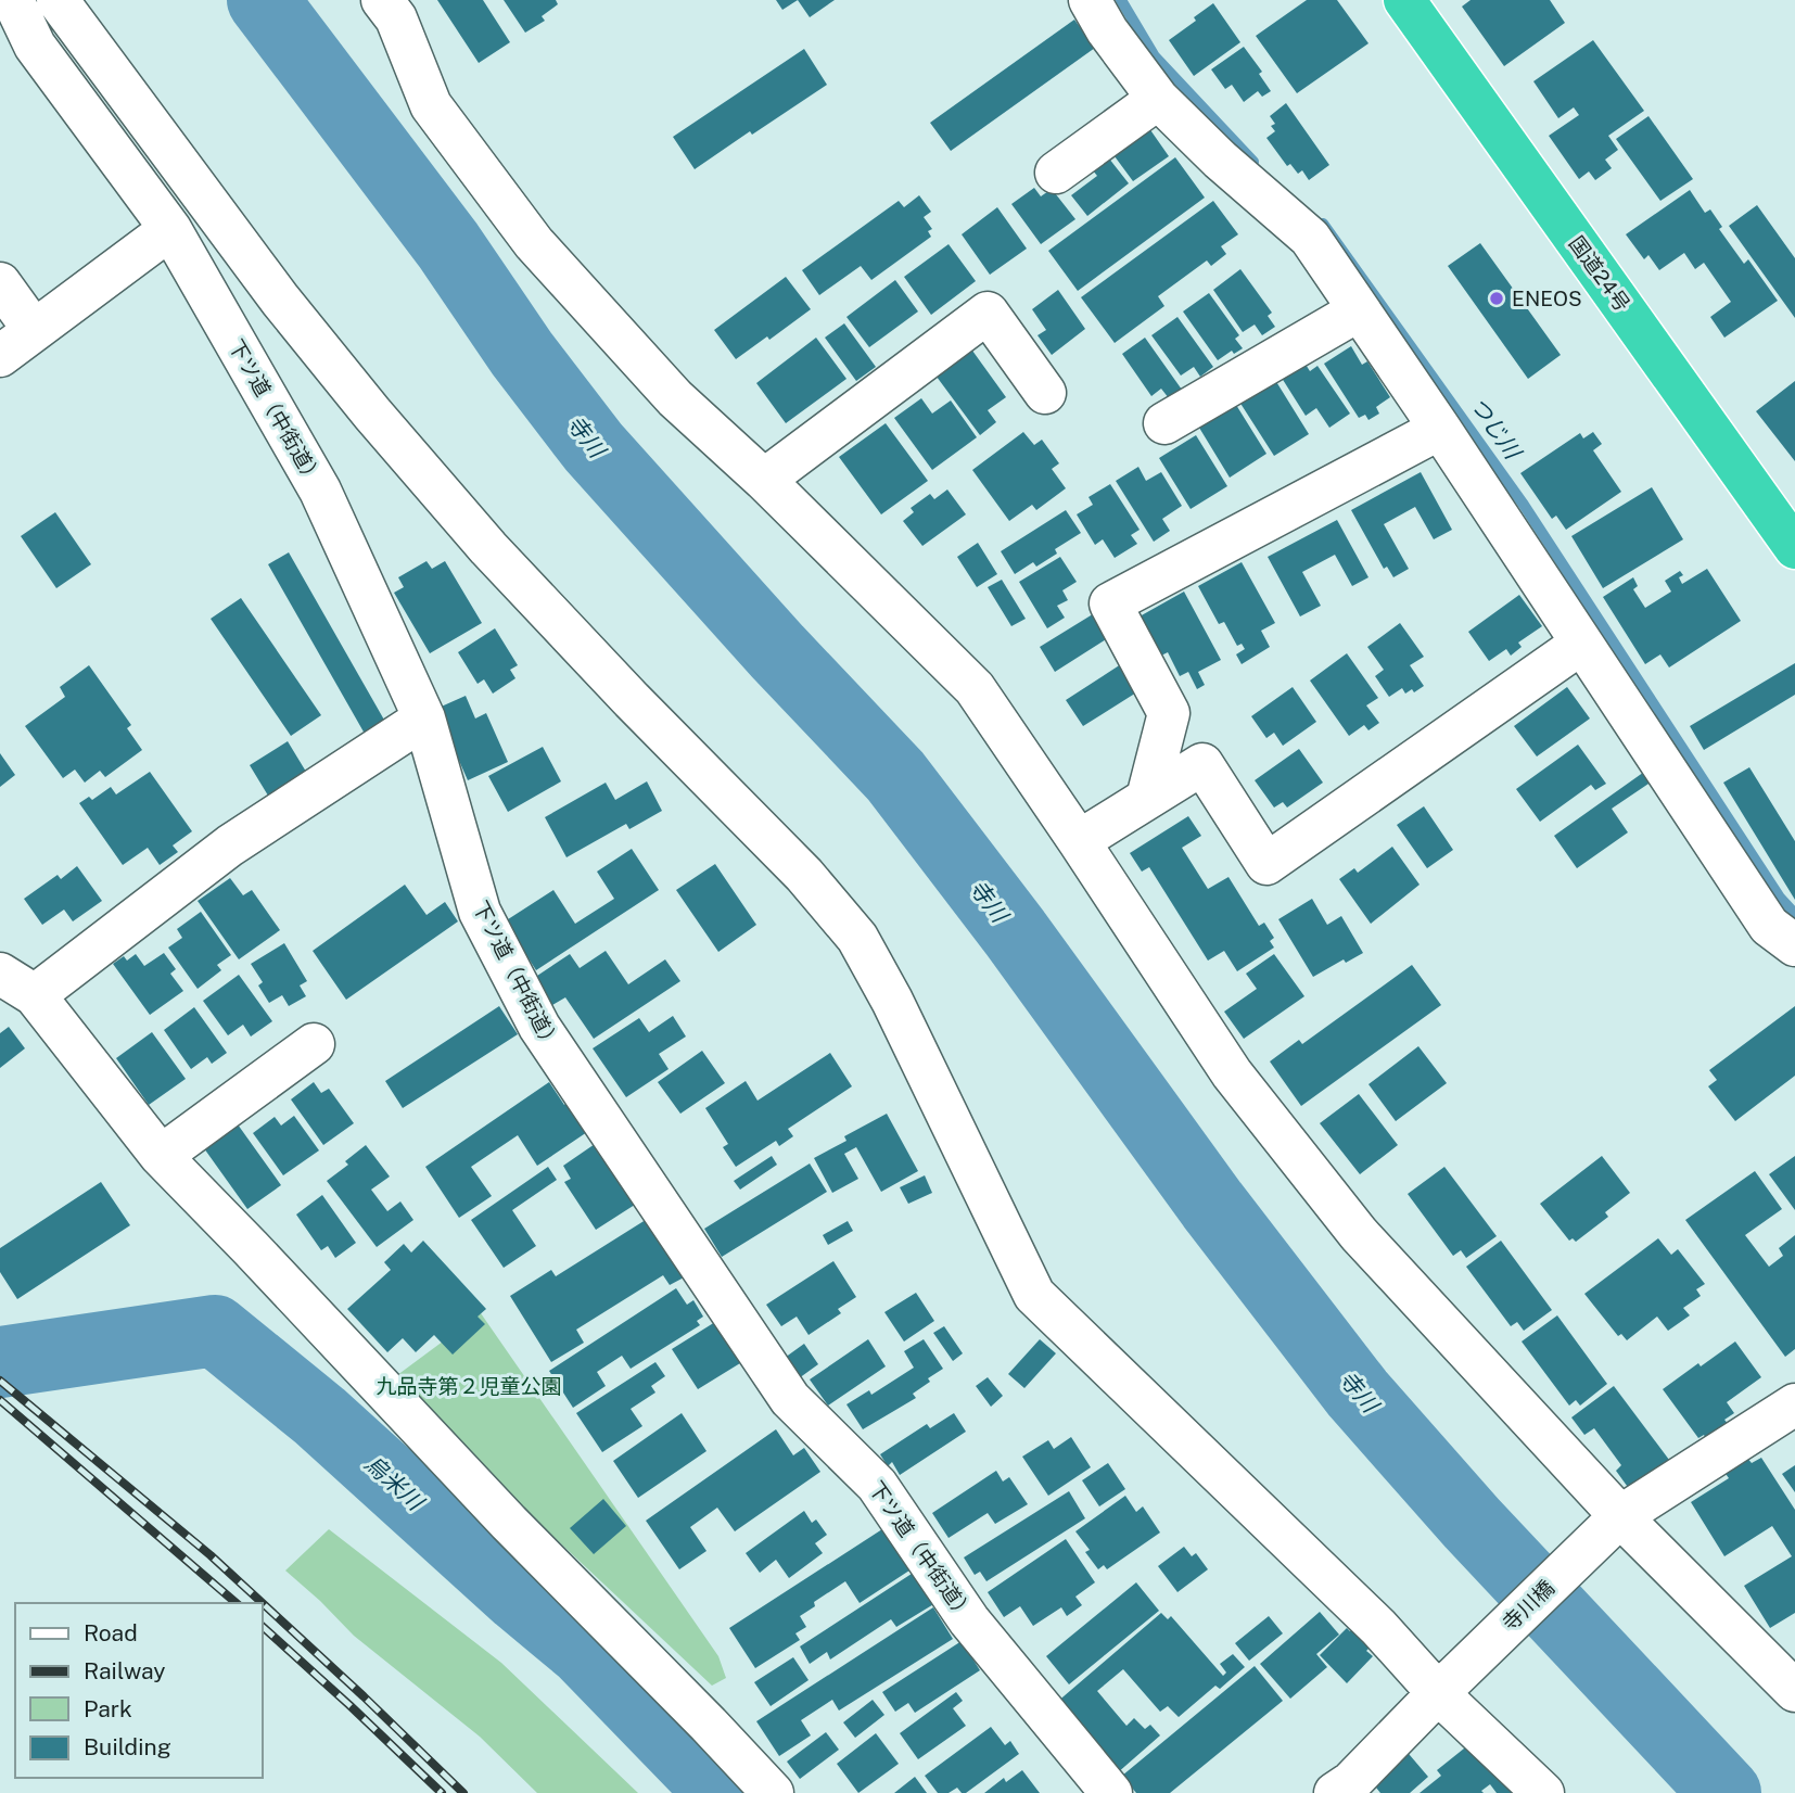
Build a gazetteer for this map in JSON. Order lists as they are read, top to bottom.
{
  "streets": {
    "highway": ["国道24号"],
    "street": ["下ツ道（中街道）", "寺川橋"]
  },
  "water": ["つじ川", "寺川", "烏米川"],
  "parks": ["九品寺第２児童公園"],
  "places": ["ENEOS"],
  "legend": [
    "Road",
    "Railway",
    "Park",
    "Building"
  ]
}
